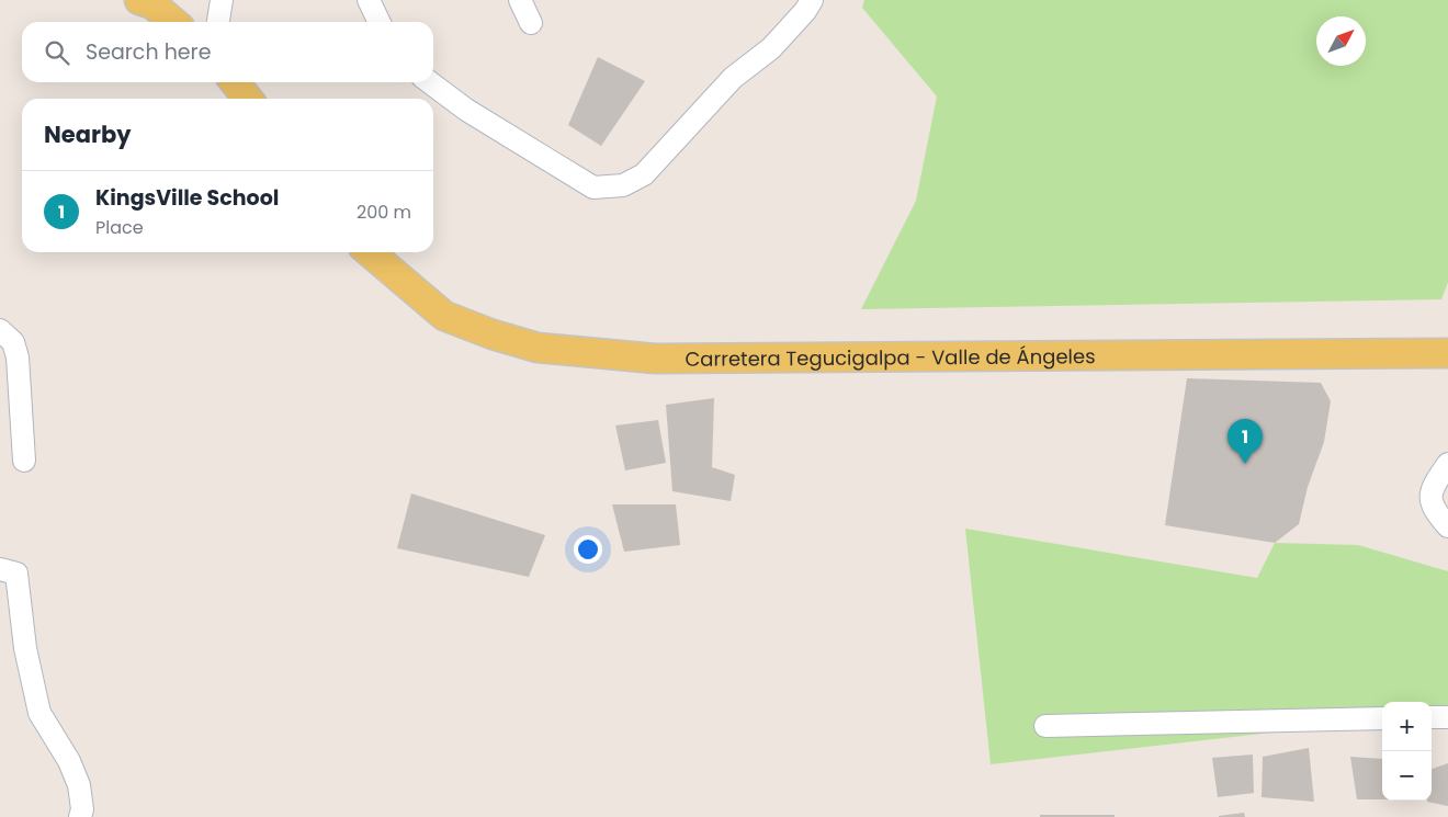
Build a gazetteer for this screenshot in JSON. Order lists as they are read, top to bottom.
{
  "streets": {
    "main road": ["Carretera Tegucigalpa - Valle de Ángeles"]
  },
  "north": "top right",
  "page": {
    "search": "Search here",
    "heading": "Nearby",
    "list": [
      {
        "mark": "1",
        "name": "KingsVille School",
        "note": "Place",
        "value": "200 m"
      }
    ],
    "pins": "1",
    "map_buttons": ["+", "−"]
  }
}
